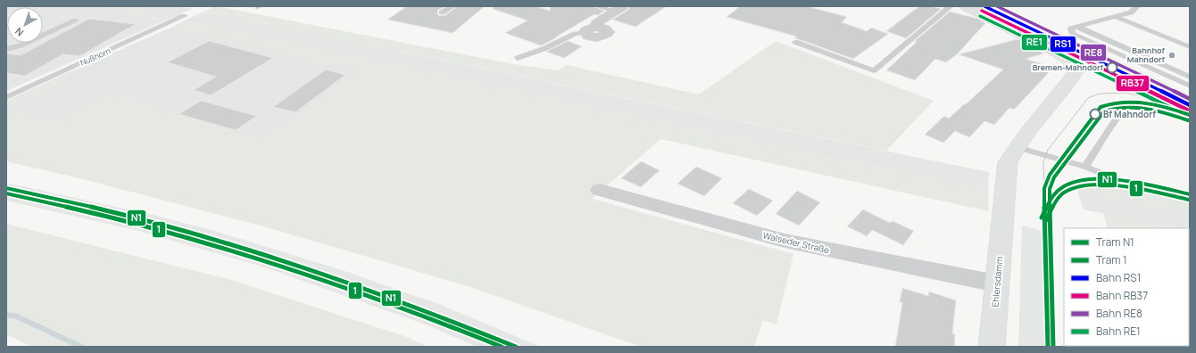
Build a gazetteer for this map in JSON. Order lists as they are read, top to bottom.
{
  "streets": {
    "street": ["Walseder Straße", "Ehlersdamm"],
    "lane": ["Nußhorn"]
  },
  "crossings": [
    ["Walseder Straße", "Ehlersdamm"]
  ],
  "places": ["Bahnhof Mahndorf", "Bremen-Mahndorf", "Bf Mahndorf"],
  "lines": [
    "rail line RS1",
    "rail line RE8",
    "rail line RB37",
    "rail line RE1",
    "tram line N1",
    "tram line 1"
  ],
  "legend": [
    "Tram N1",
    "Tram 1",
    "Bahn RS1",
    "Bahn RB37",
    "Bahn RE8",
    "Bahn RE1"
  ],
  "north": "bottom left"
}
